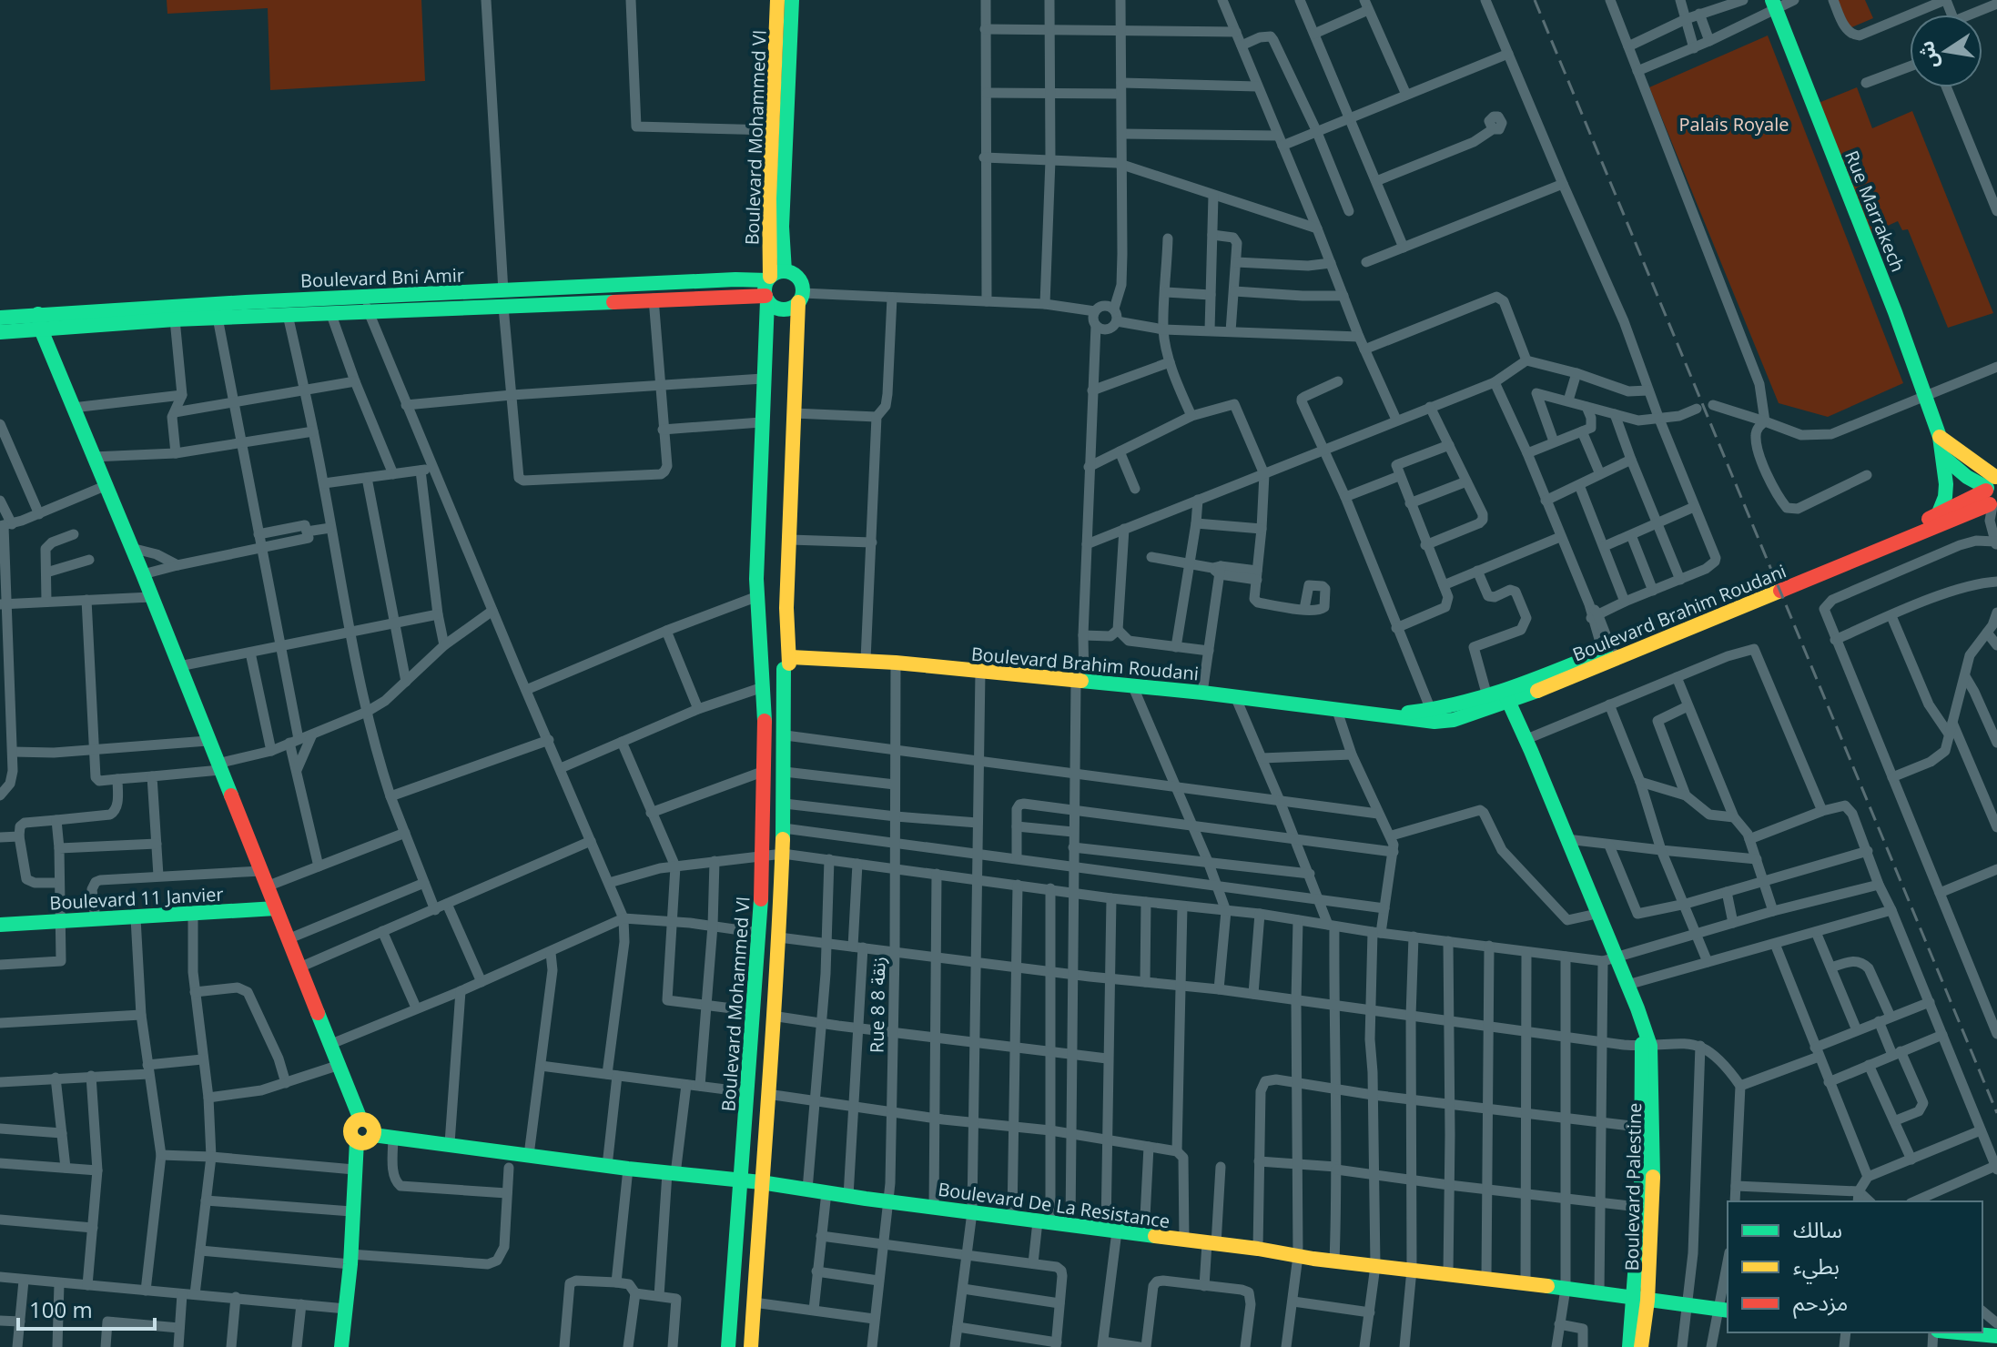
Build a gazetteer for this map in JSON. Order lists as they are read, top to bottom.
{
  "streets": {
    "main road": [
      "Boulevard Mohammed VI",
      "Rue Marrakech",
      "Boulevard Bni Amir",
      "Boulevard Brahim Roudani",
      "Boulevard 11 Janvier",
      "Boulevard Palestine",
      "Boulevard De La Resistance"
    ],
    "street": ["Rue 8 8 زنقة"]
  },
  "crossings": [
    ["Boulevard Mohammed VI", "Boulevard Bni Amir"],
    ["Boulevard Mohammed VI", "Boulevard Brahim Roudani"],
    ["Boulevard Mohammed VI", "Boulevard De La Resistance"],
    ["Rue Marrakech", "Boulevard Brahim Roudani"],
    ["Boulevard Brahim Roudani", "Rue 8 8 زنقة"],
    ["Boulevard Brahim Roudani", "Boulevard Palestine"],
    ["Rue 8 8 زنقة", "Boulevard De La Resistance"],
    ["Boulevard Palestine", "Boulevard De La Resistance"]
  ],
  "parks": ["Palais Royale"],
  "legend": ["سالك", "بطيء", "مزدحم"],
  "scale_bar": "100 m",
  "north": "left"
}
